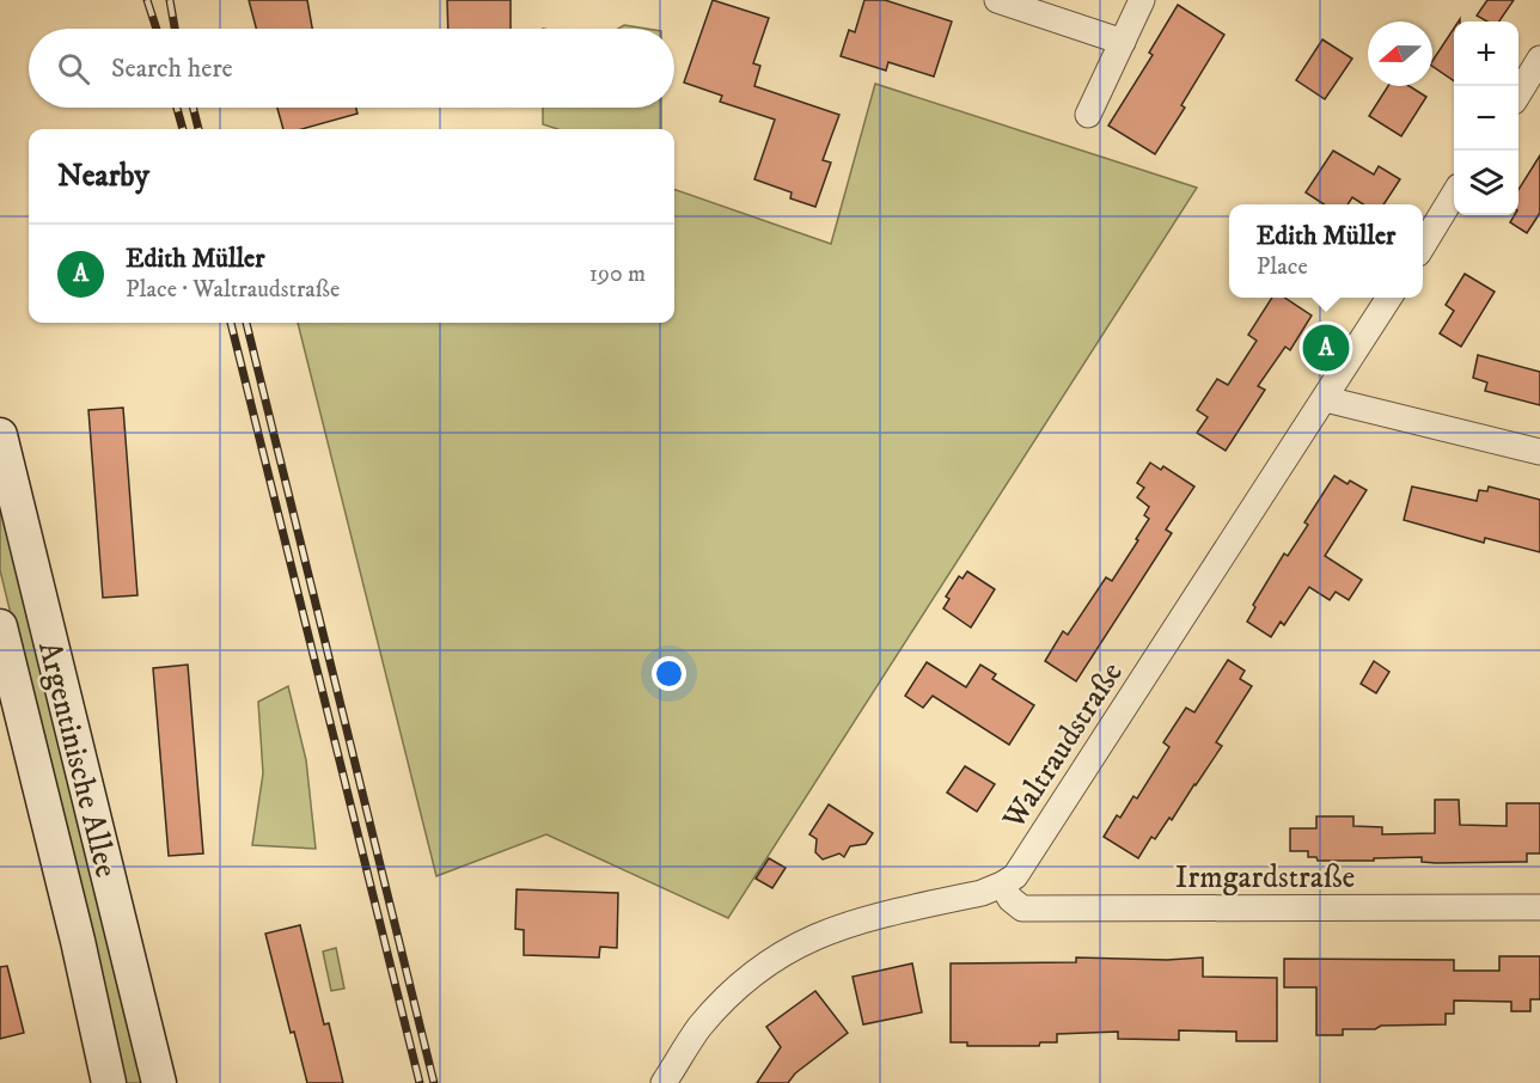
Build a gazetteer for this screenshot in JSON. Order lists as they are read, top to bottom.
{
  "streets": {
    "main road": ["Argentinische Allee"],
    "street": ["Waltraudstraße", "Irmgardstraße"]
  },
  "crossings": [
    ["Waltraudstraße", "Irmgardstraße"]
  ],
  "north": "left",
  "page": {
    "map_buttons": ["+", "−"],
    "search": "Search here",
    "heading": "Nearby",
    "popup": ["Edith Müller", "Place"],
    "list": [
      {
        "mark": "A",
        "name": "Edith Müller",
        "note": "Place · Waltraudstraße",
        "value": "190 m"
      }
    ],
    "pins": "A"
  }
}
